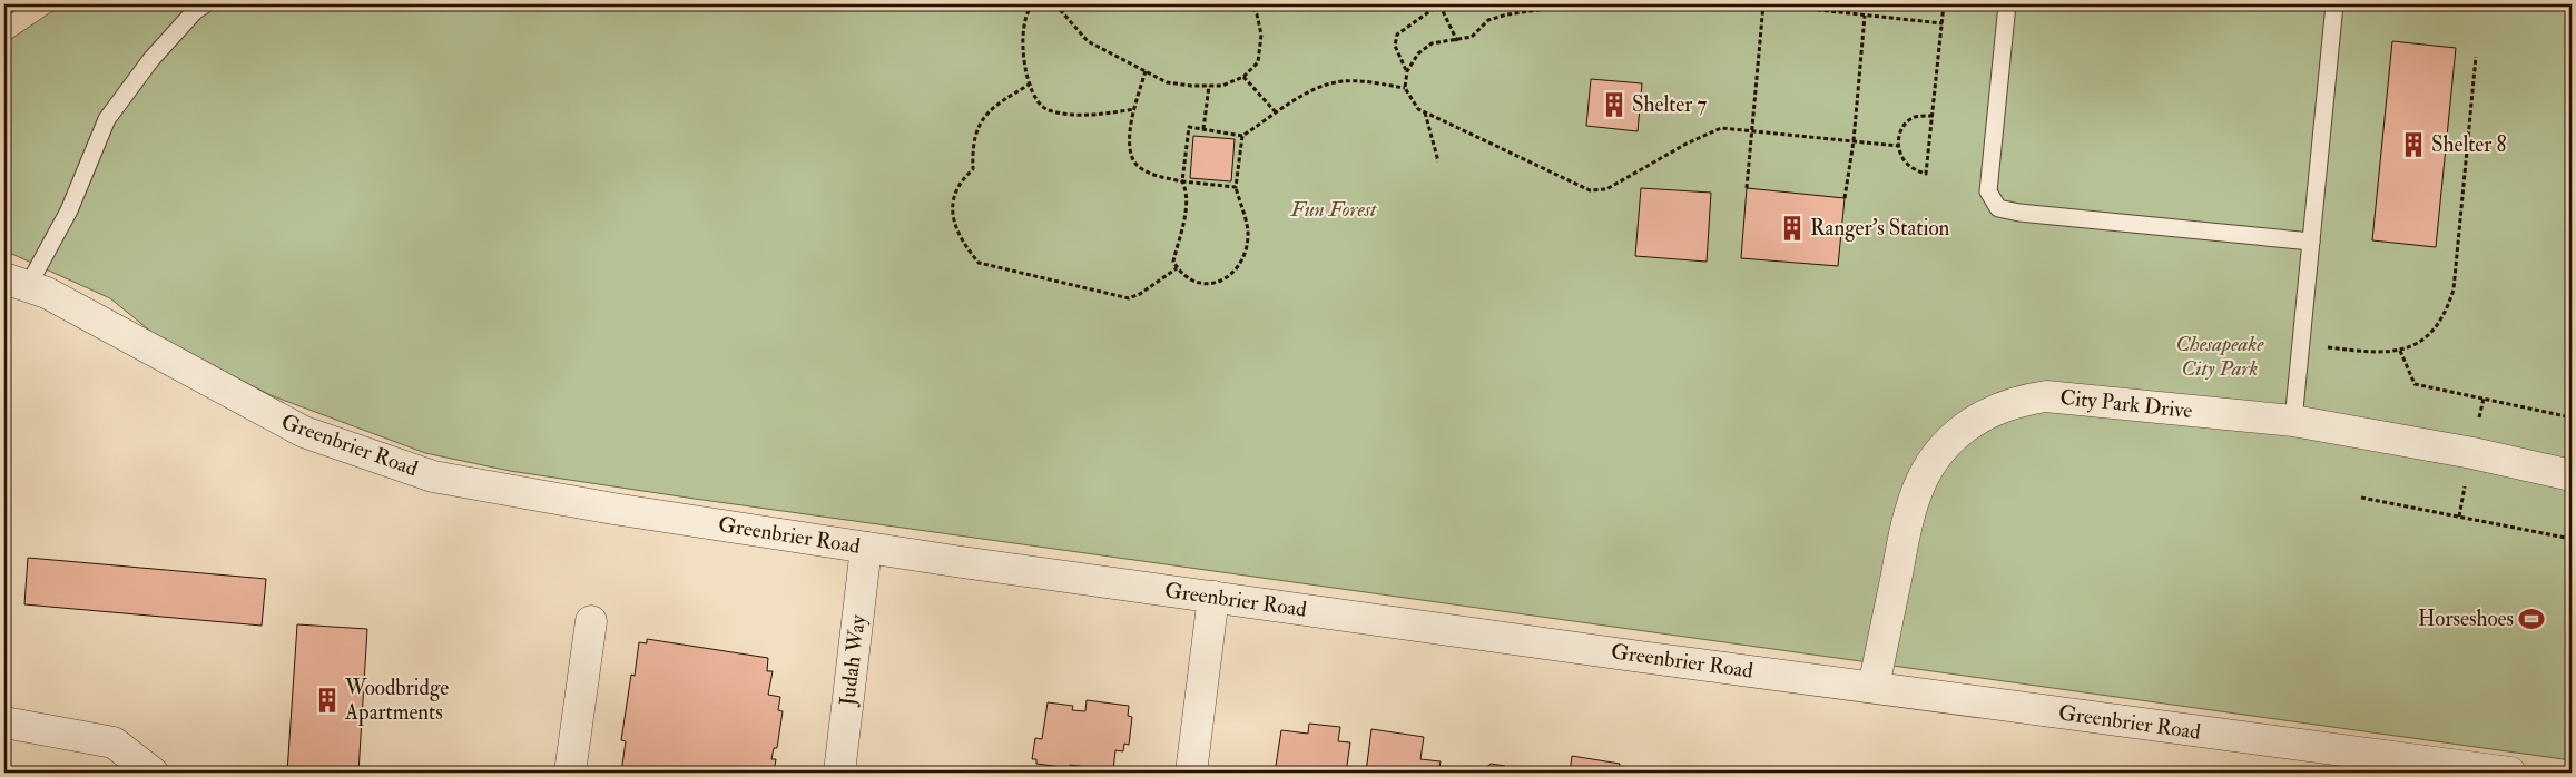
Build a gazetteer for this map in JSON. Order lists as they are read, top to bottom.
{
  "streets": {
    "street": ["City Park Drive", "Greenbrier Road", "Judah Way"]
  },
  "crossings": [
    ["City Park Drive", "Greenbrier Road"],
    ["Greenbrier Road", "Judah Way"]
  ],
  "parks": ["Fun Forest", "Chesapeake City Park"],
  "places": {
    "building": [
      "Shelter 7",
      "Shelter 8",
      "Ranger's Station",
      "Woodbridge Apartments"
    ],
    "sports": ["Horseshoes"]
  }
}
